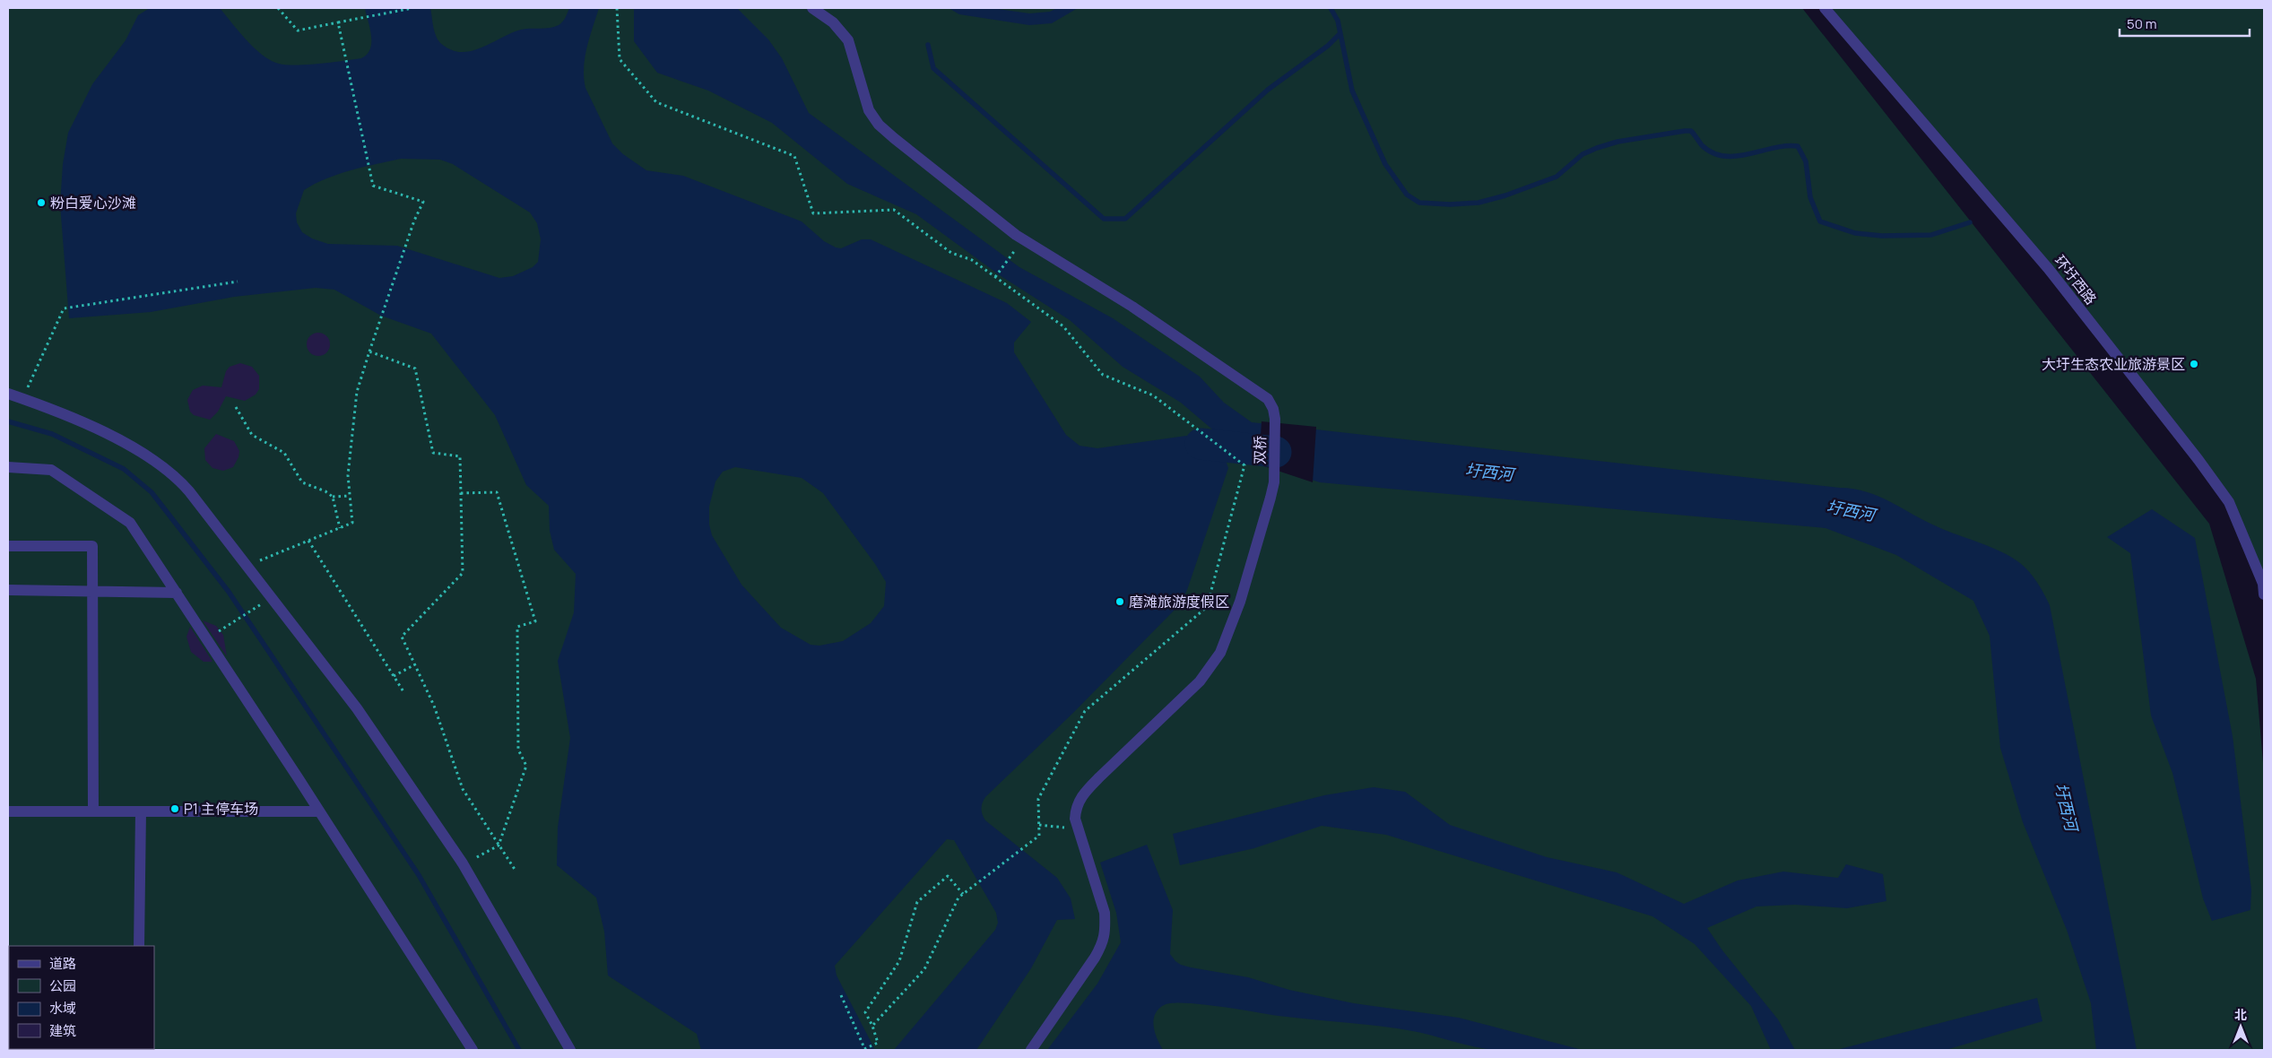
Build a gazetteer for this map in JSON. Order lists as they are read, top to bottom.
{
  "streets": {
    "street": ["环圩西路", "双桥"]
  },
  "water": ["圩西河"],
  "places": [
    "粉白爱心沙滩",
    "大圩生态农业旅游景区",
    "磨滩旅游度假区",
    "P1 主停车场"
  ],
  "legend": [
    "道路",
    "公园",
    "水域",
    "建筑"
  ],
  "scale_bar": "50 m",
  "north": "top"
}
